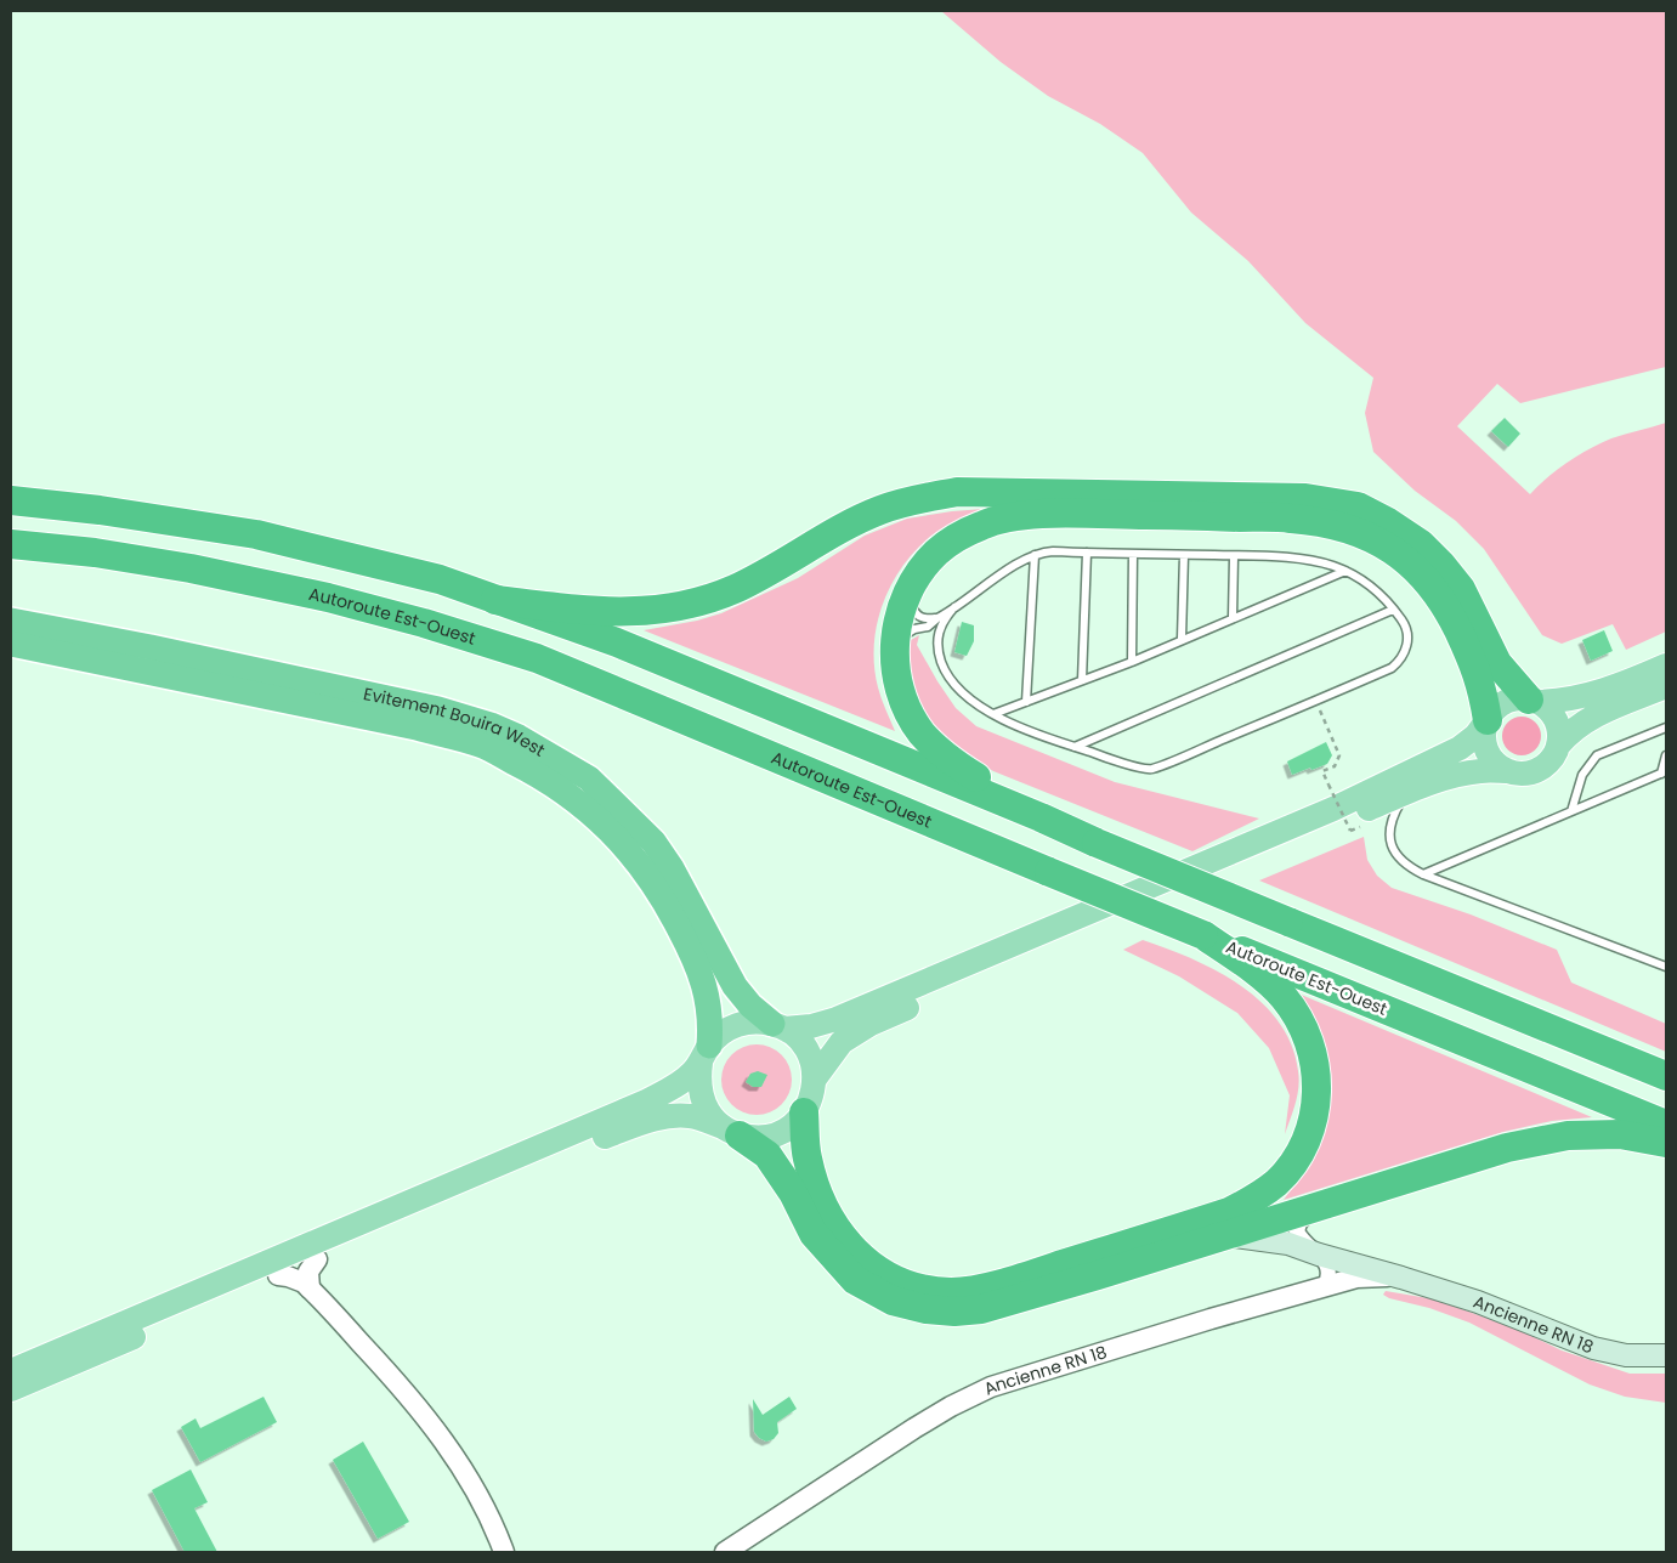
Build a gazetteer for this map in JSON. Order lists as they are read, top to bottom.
{
  "streets": {
    "highway": ["Autoroute Est-Ouest", "Evitement Bouira West"],
    "main road": ["Ancienne RN 18"]
  }
}
